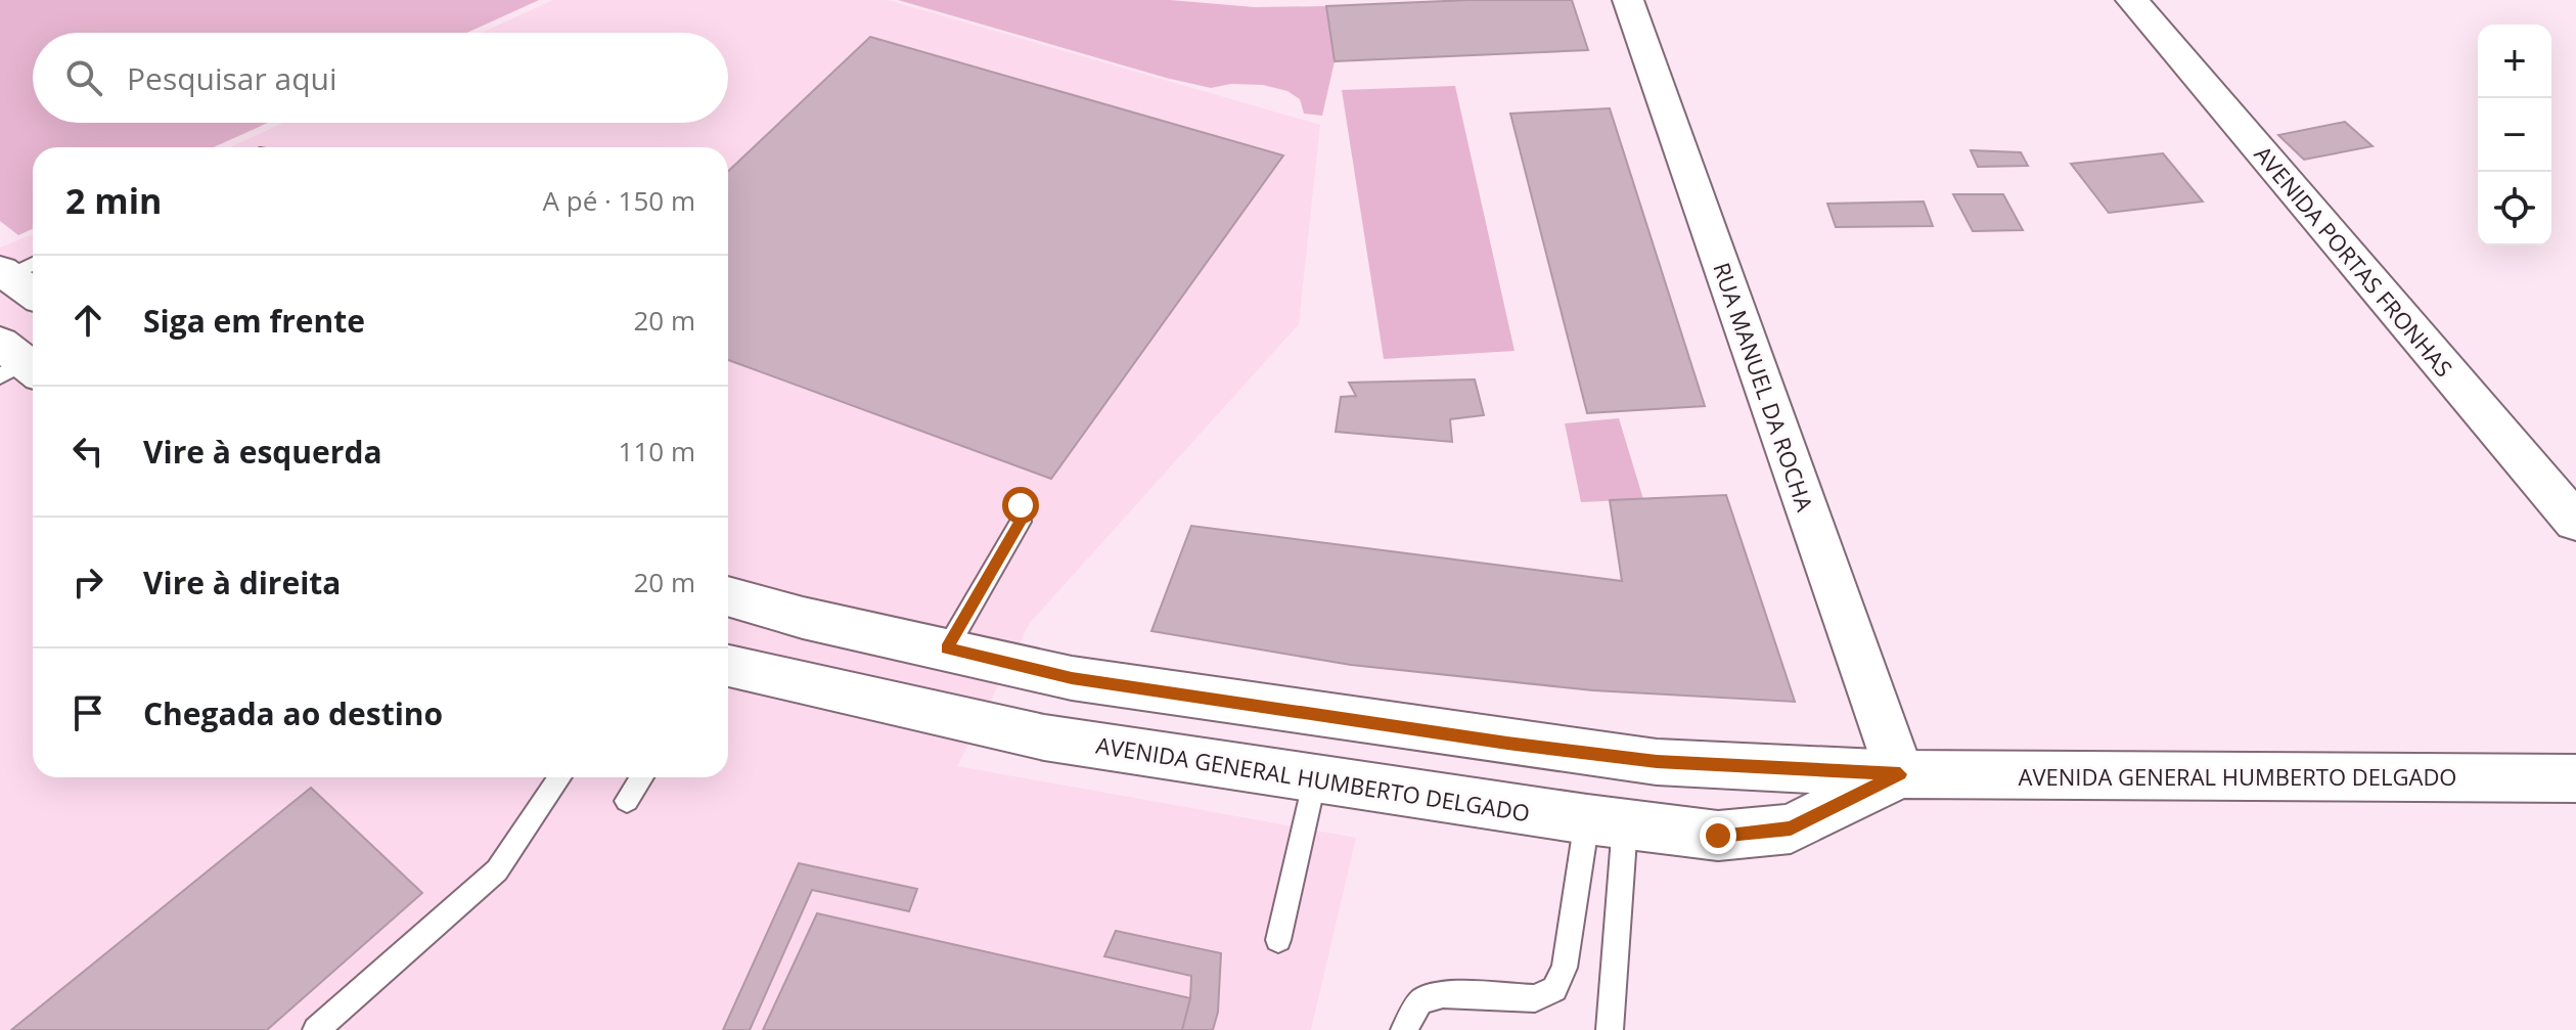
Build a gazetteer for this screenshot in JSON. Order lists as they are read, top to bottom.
{
  "streets": {
    "main road": ["AVENIDA PORTAS FRONHAS", "AVENIDA GENERAL HUMBERTO DELGADO"],
    "street": ["RUA MANUEL DA ROCHA"]
  },
  "crossings": [
    ["RUA MANUEL DA ROCHA", "AVENIDA GENERAL HUMBERTO DELGADO"]
  ],
  "page": {
    "map_buttons": ["+", "−"],
    "search": "Pesquisar aqui",
    "heading": ["2 min", "A pé · 150 m"],
    "list": [
      ["Siga em frente", "20 m"],
      ["Vire à esquerda", "110 m"],
      ["Vire à direita", "20 m"],
      "Chegada ao destino"
    ]
  }
}
